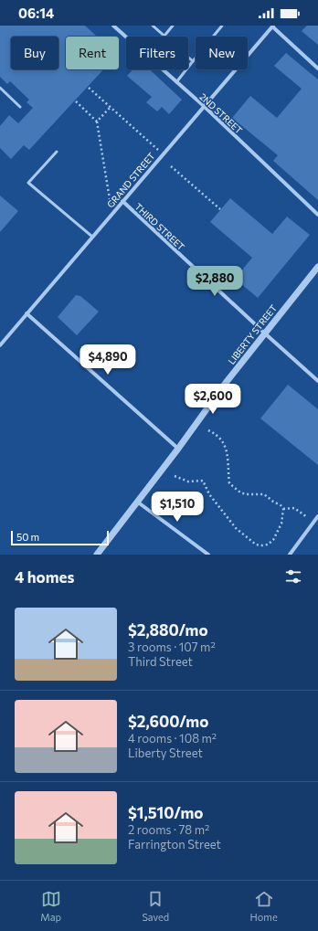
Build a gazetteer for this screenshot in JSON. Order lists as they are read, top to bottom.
{
  "streets": {
    "street": [
      "2ND STREET",
      "GRAND STREET",
      "THIRD STREET",
      "LIBERTY STREET"
    ]
  },
  "crossings": [
    ["2ND STREET", "GRAND STREET"],
    ["GRAND STREET", "THIRD STREET"],
    ["THIRD STREET", "LIBERTY STREET"]
  ],
  "scale_bar": "50 m",
  "page": {
    "status": "06:14",
    "chip": [
      "Buy",
      "Rent",
      "Filters",
      "New"
    ],
    "price": [
      "$2,880",
      "$4,890",
      "$2,600",
      "$1,510"
    ],
    "scale": "50 m",
    "heading": "4 homes",
    "list": [
      {
        "name": "$2,880/mo",
        "note": "3 rooms · 107 m² · Third Street"
      },
      {
        "name": "$2,600/mo",
        "note": "4 rooms · 108 m² · Liberty Street"
      },
      {
        "name": "$1,510/mo",
        "note": "2 rooms · 78 m² · Farrington Street"
      }
    ],
    "tabs": ["Map", "Saved", "Home"]
  }
}
